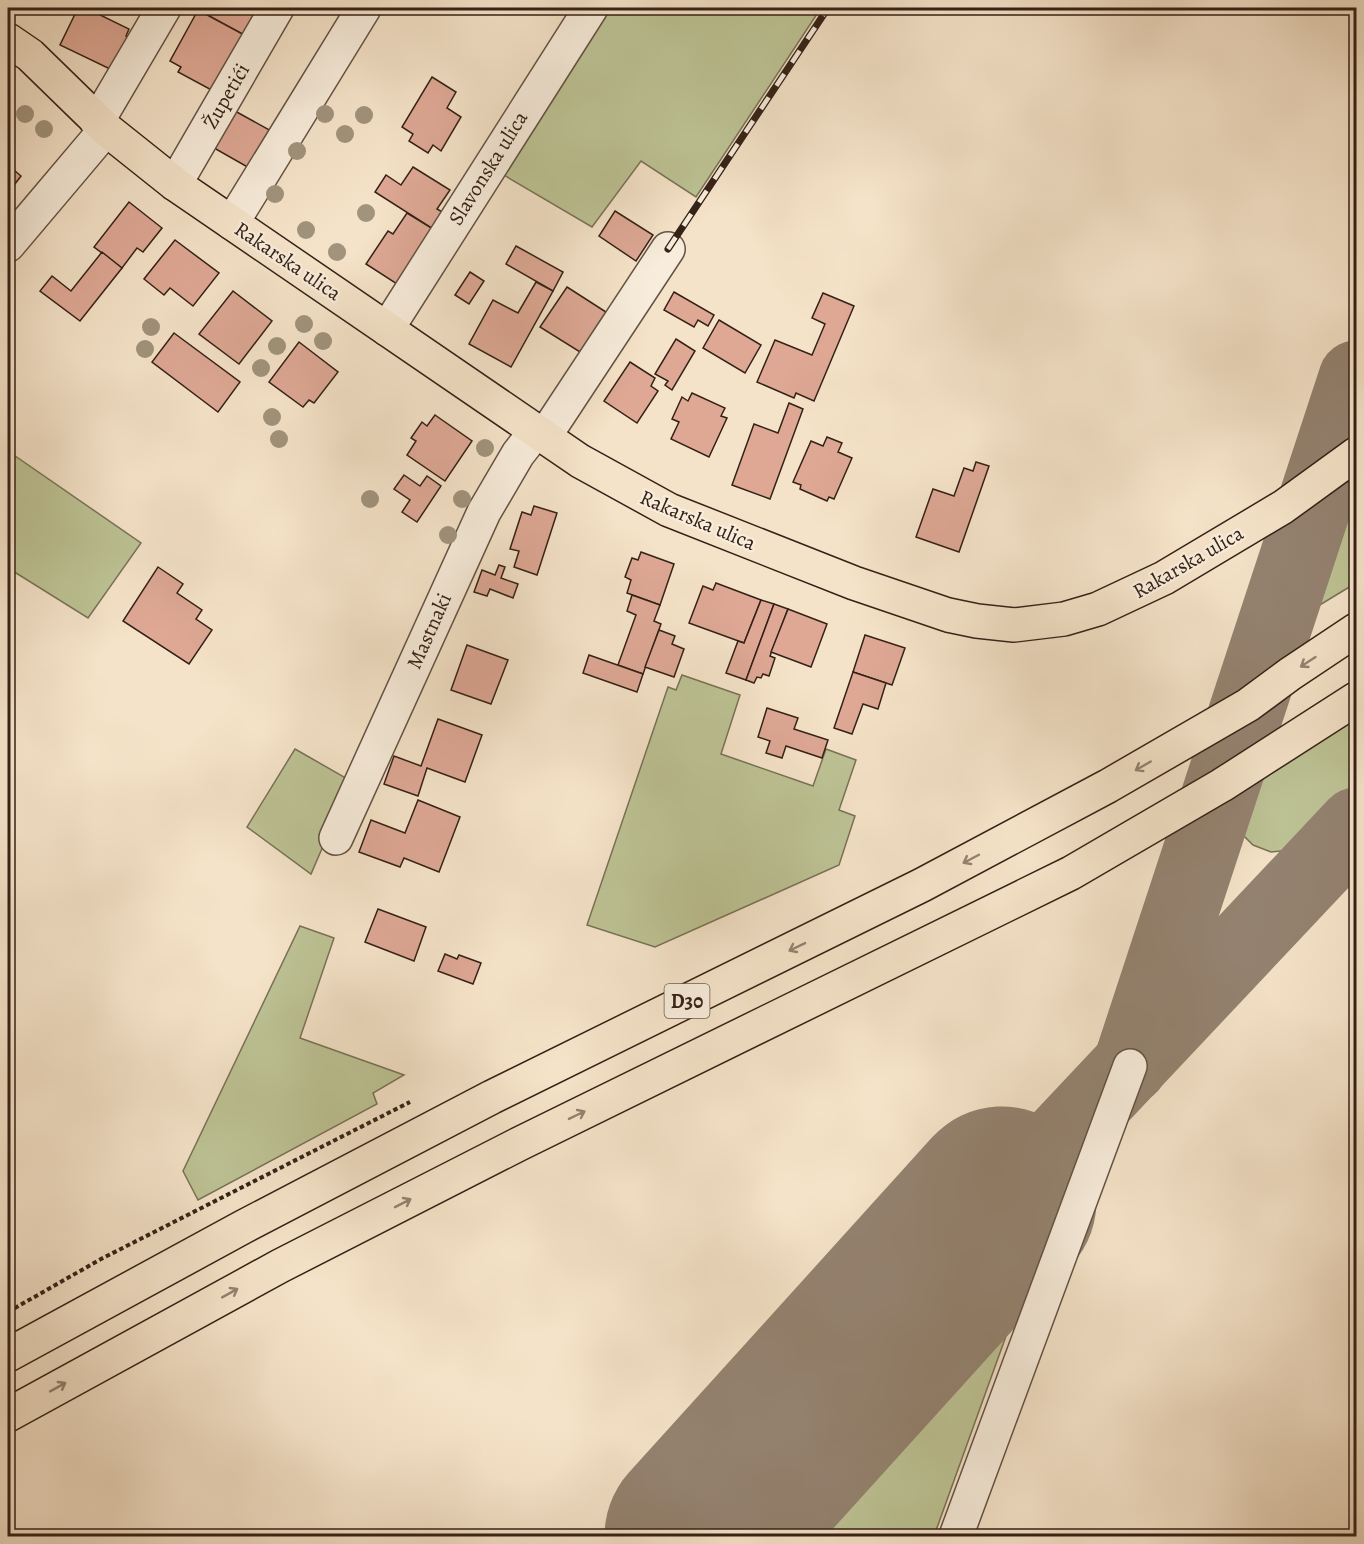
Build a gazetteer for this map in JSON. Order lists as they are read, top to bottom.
{
  "streets": {
    "main road": ["Rakarska ulica", "D30"],
    "street": ["Župetići", "Slavonska ulica", "Mastnaki"]
  },
  "crossings": [
    ["Župetići", "Rakarska ulica"],
    ["Slavonska ulica", "Rakarska ulica"],
    ["Rakarska ulica", "Mastnaki"]
  ]
}
